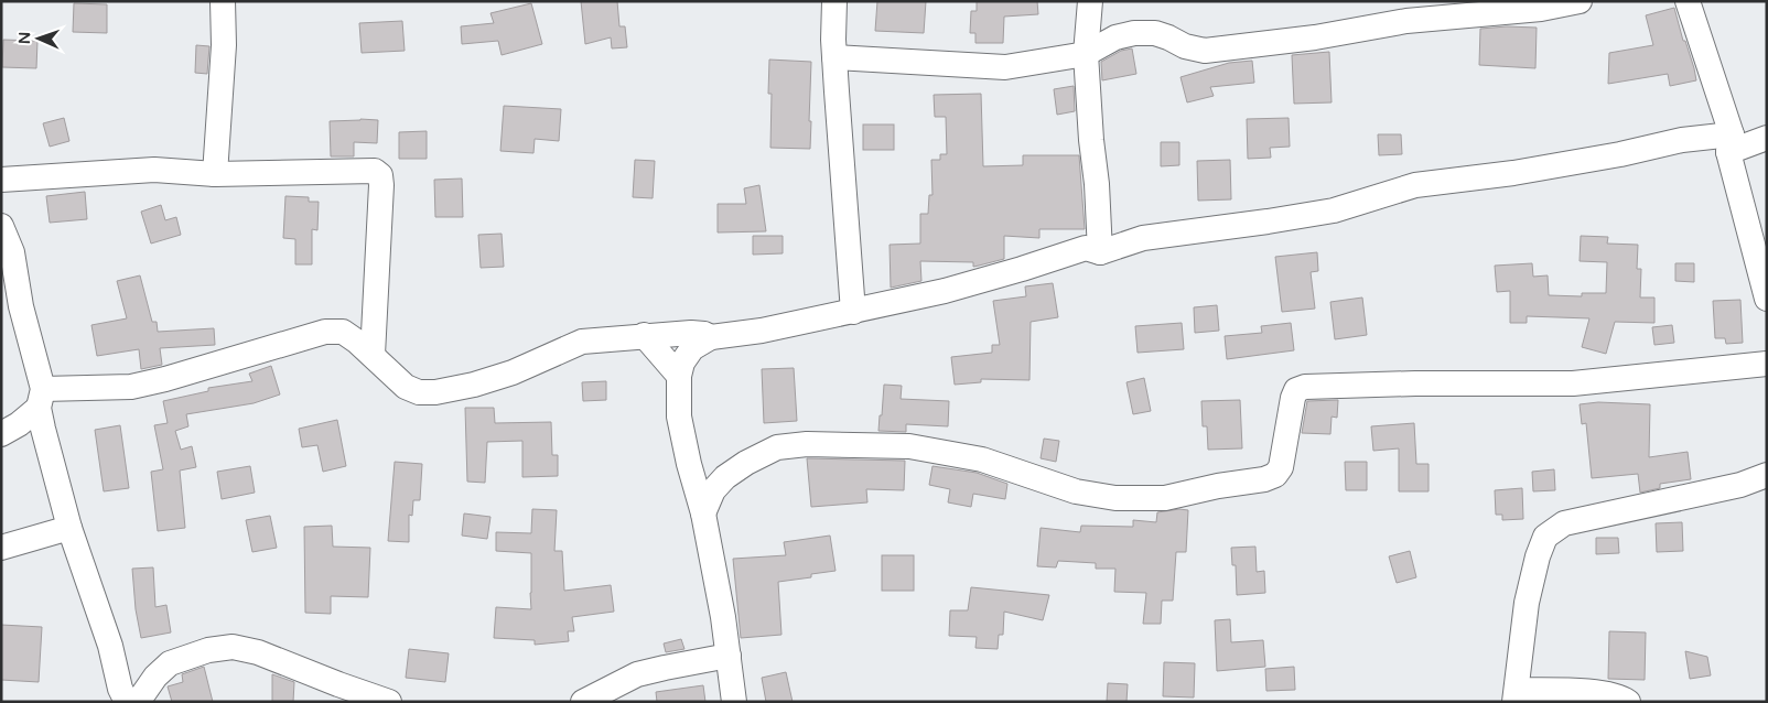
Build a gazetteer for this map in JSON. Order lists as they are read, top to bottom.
{
  "north": "left"
}
